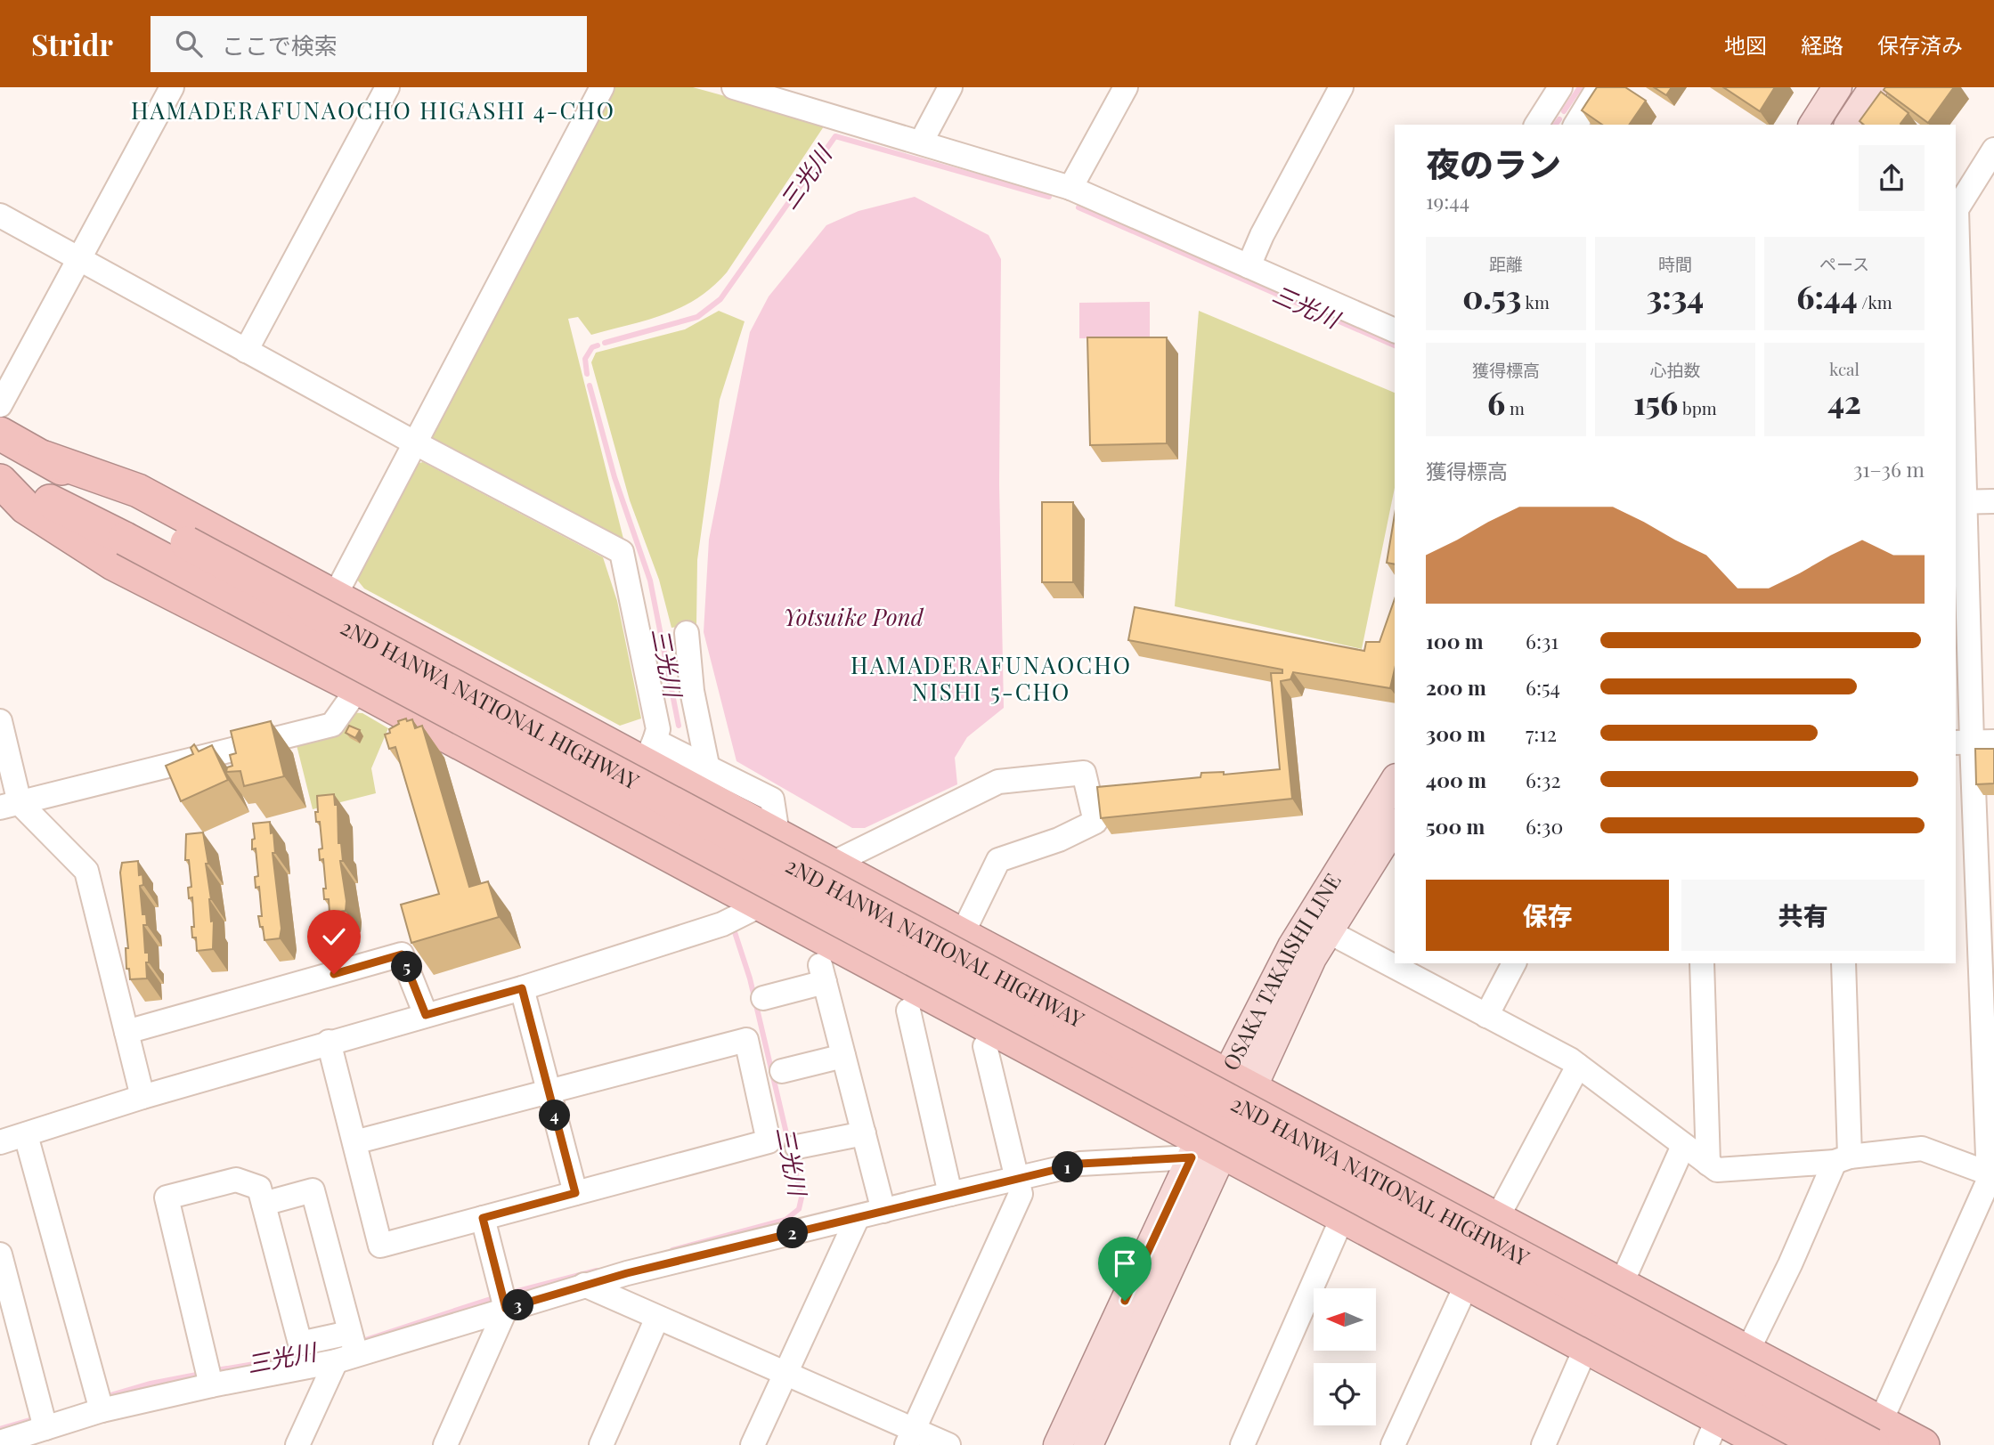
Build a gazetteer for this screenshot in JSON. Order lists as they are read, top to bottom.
{
  "streets": {
    "highway": ["2ND HANWA NATIONAL HIGHWAY"],
    "main road": ["OSAKA TAKAISHI LINE"]
  },
  "districts": ["HAMADERAFUNAOCHO HIGASHI 4-CHO", "HAMADERAFUNAOCHO NISHI 5-CHO"],
  "water": ["三光川", "Yotsuike Pond"],
  "north": "left",
  "page": {
    "header": "Stridr",
    "search": "ここで検索",
    "nav": ["地図", "経路", "保存済み"],
    "heading": ["夜のラン", "19:44"],
    "stats": [
      ["距離", "0.53 km"],
      ["時間", "3:34"],
      ["ペース", "6:44 /km"],
      ["獲得標高", "6 m"],
      ["心拍数", "156 bpm"],
      ["kcal", "42"]
    ],
    "chart": ["獲得標高", "31–36 m"],
    "list": [
      {
        "name": "100 m",
        "note": "6:31"
      },
      {
        "name": "200 m",
        "note": "6:54"
      },
      {
        "name": "300 m",
        "note": "7:12"
      },
      {
        "name": "400 m",
        "note": "6:32"
      },
      {
        "name": "500 m",
        "note": "6:30"
      }
    ],
    "buttons": ["保存", "共有"],
    "pins": [
      "5",
      "4",
      "1",
      "2",
      "3"
    ]
  }
}
